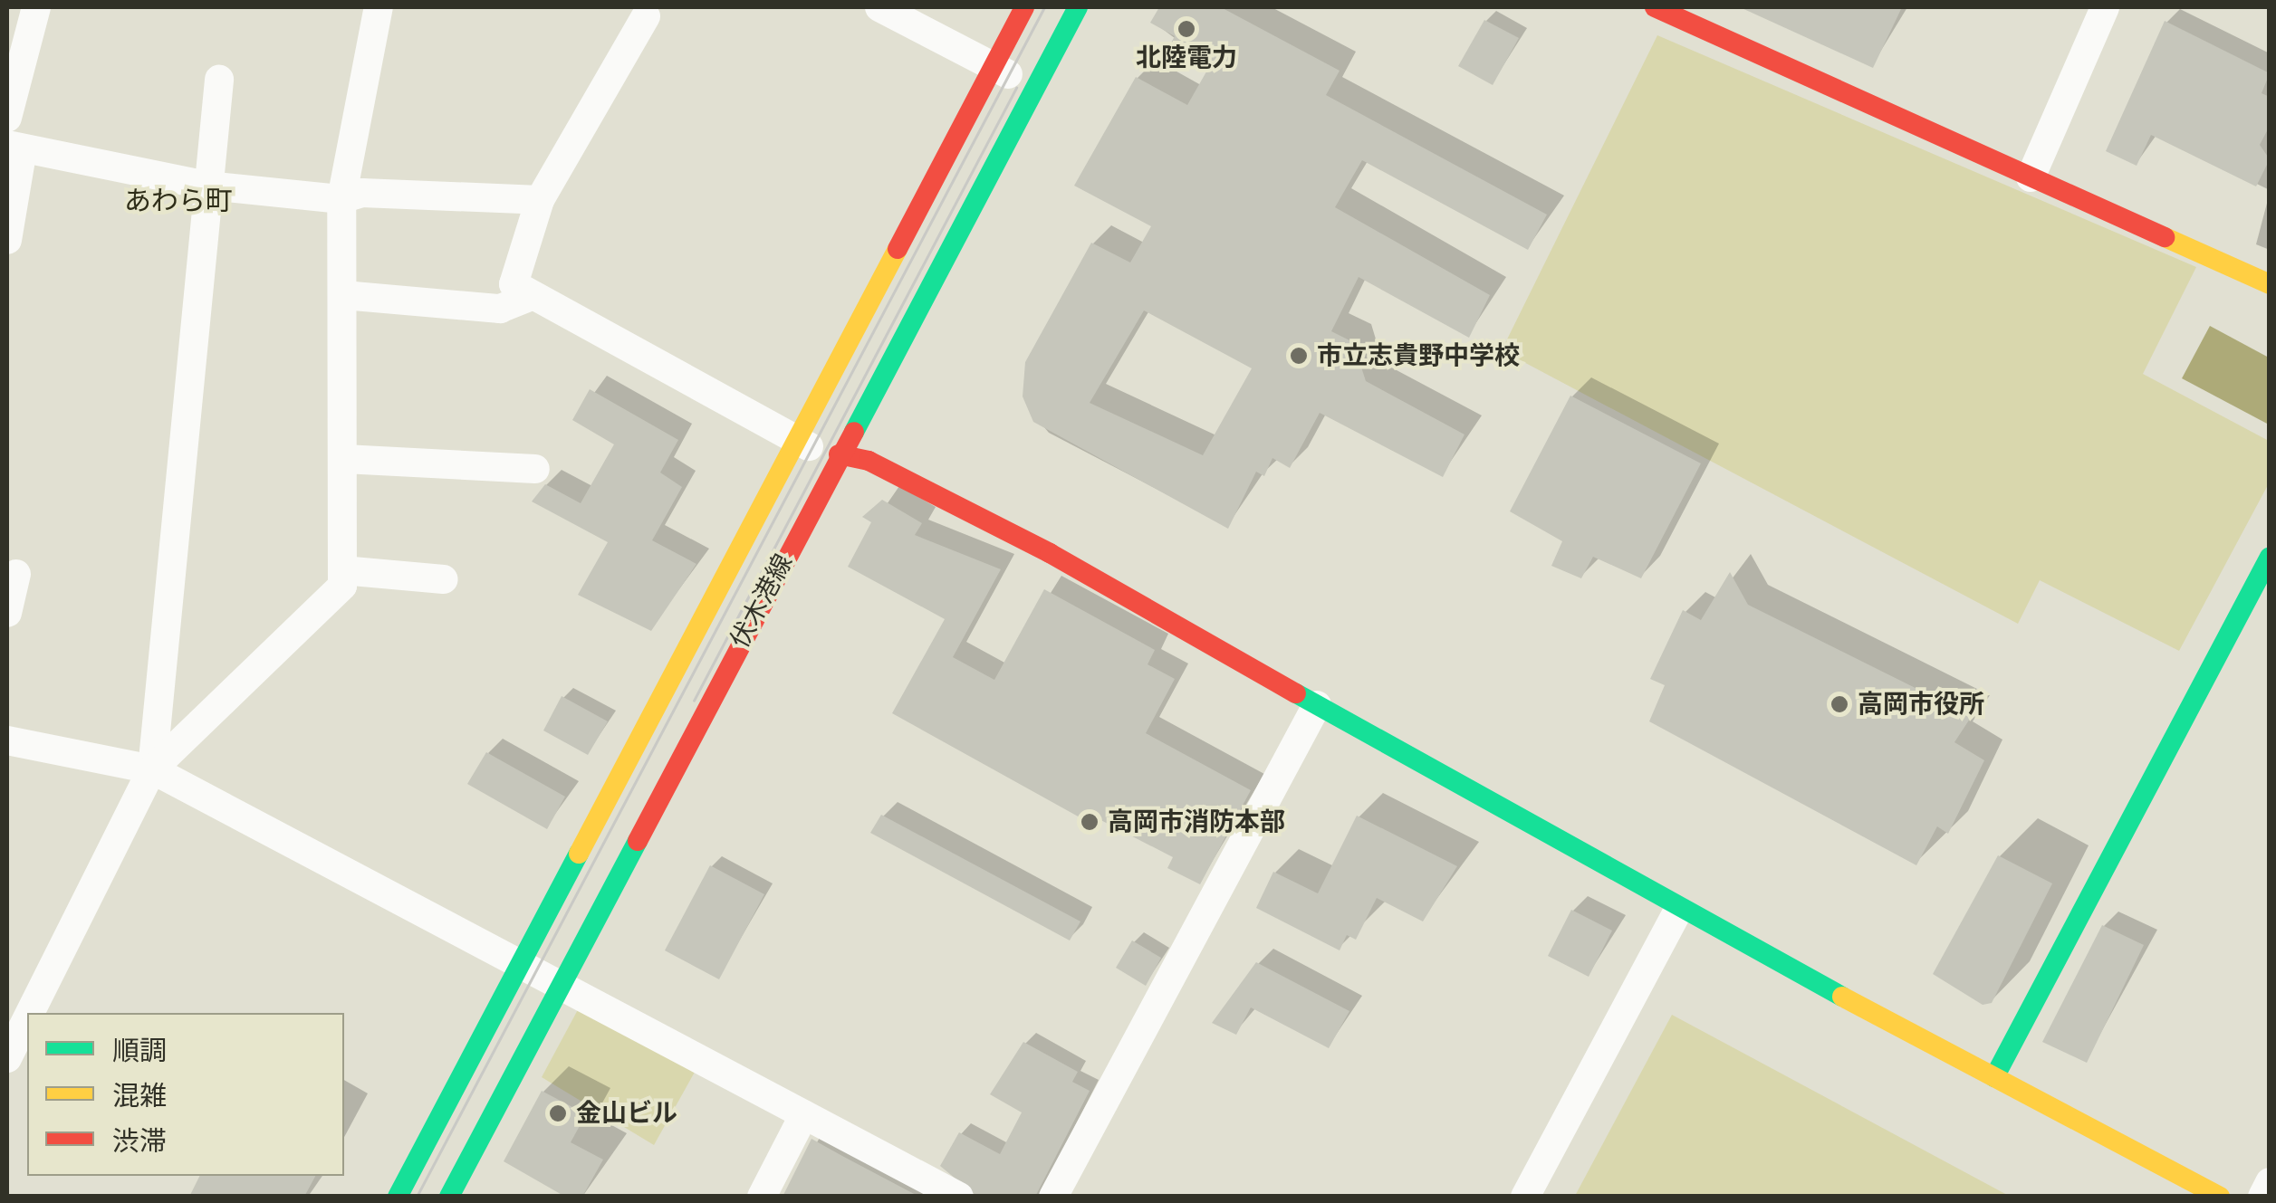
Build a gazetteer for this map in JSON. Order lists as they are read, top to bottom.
{
  "streets": {
    "street": ["伏木港線"]
  },
  "districts": ["あわら町"],
  "places": [
    "北陸電力",
    "市立志貴野中学校",
    "高岡市役所",
    "高岡市消防本部",
    "金山ビル"
  ],
  "legend": ["順調", "混雑", "渋滞"]
}
